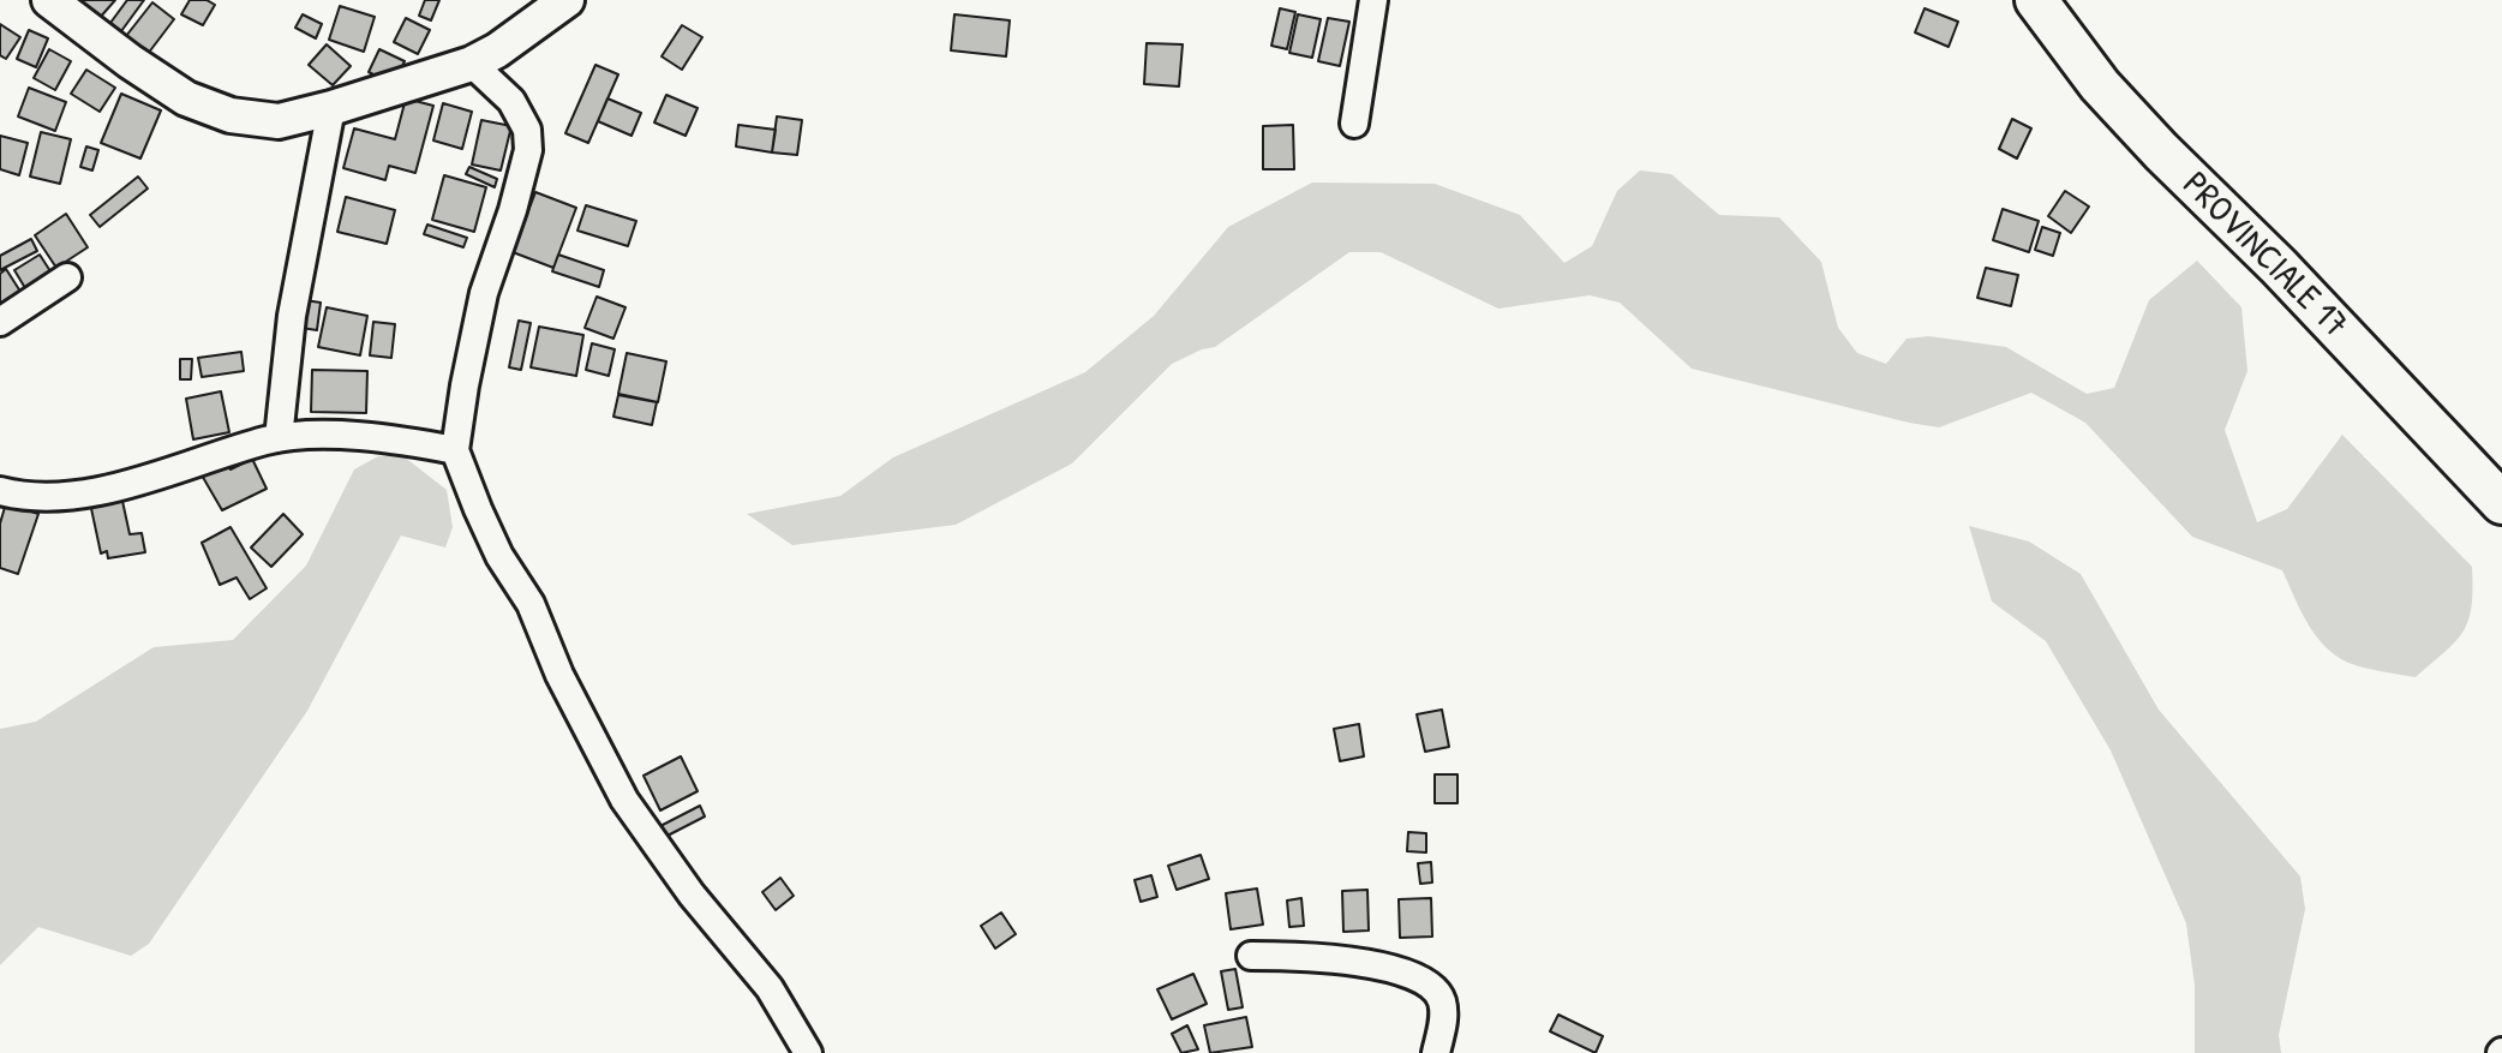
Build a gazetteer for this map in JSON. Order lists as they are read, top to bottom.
{
  "streets": {
    "main road": ["PROVINCIALE 17"]
  }
}
